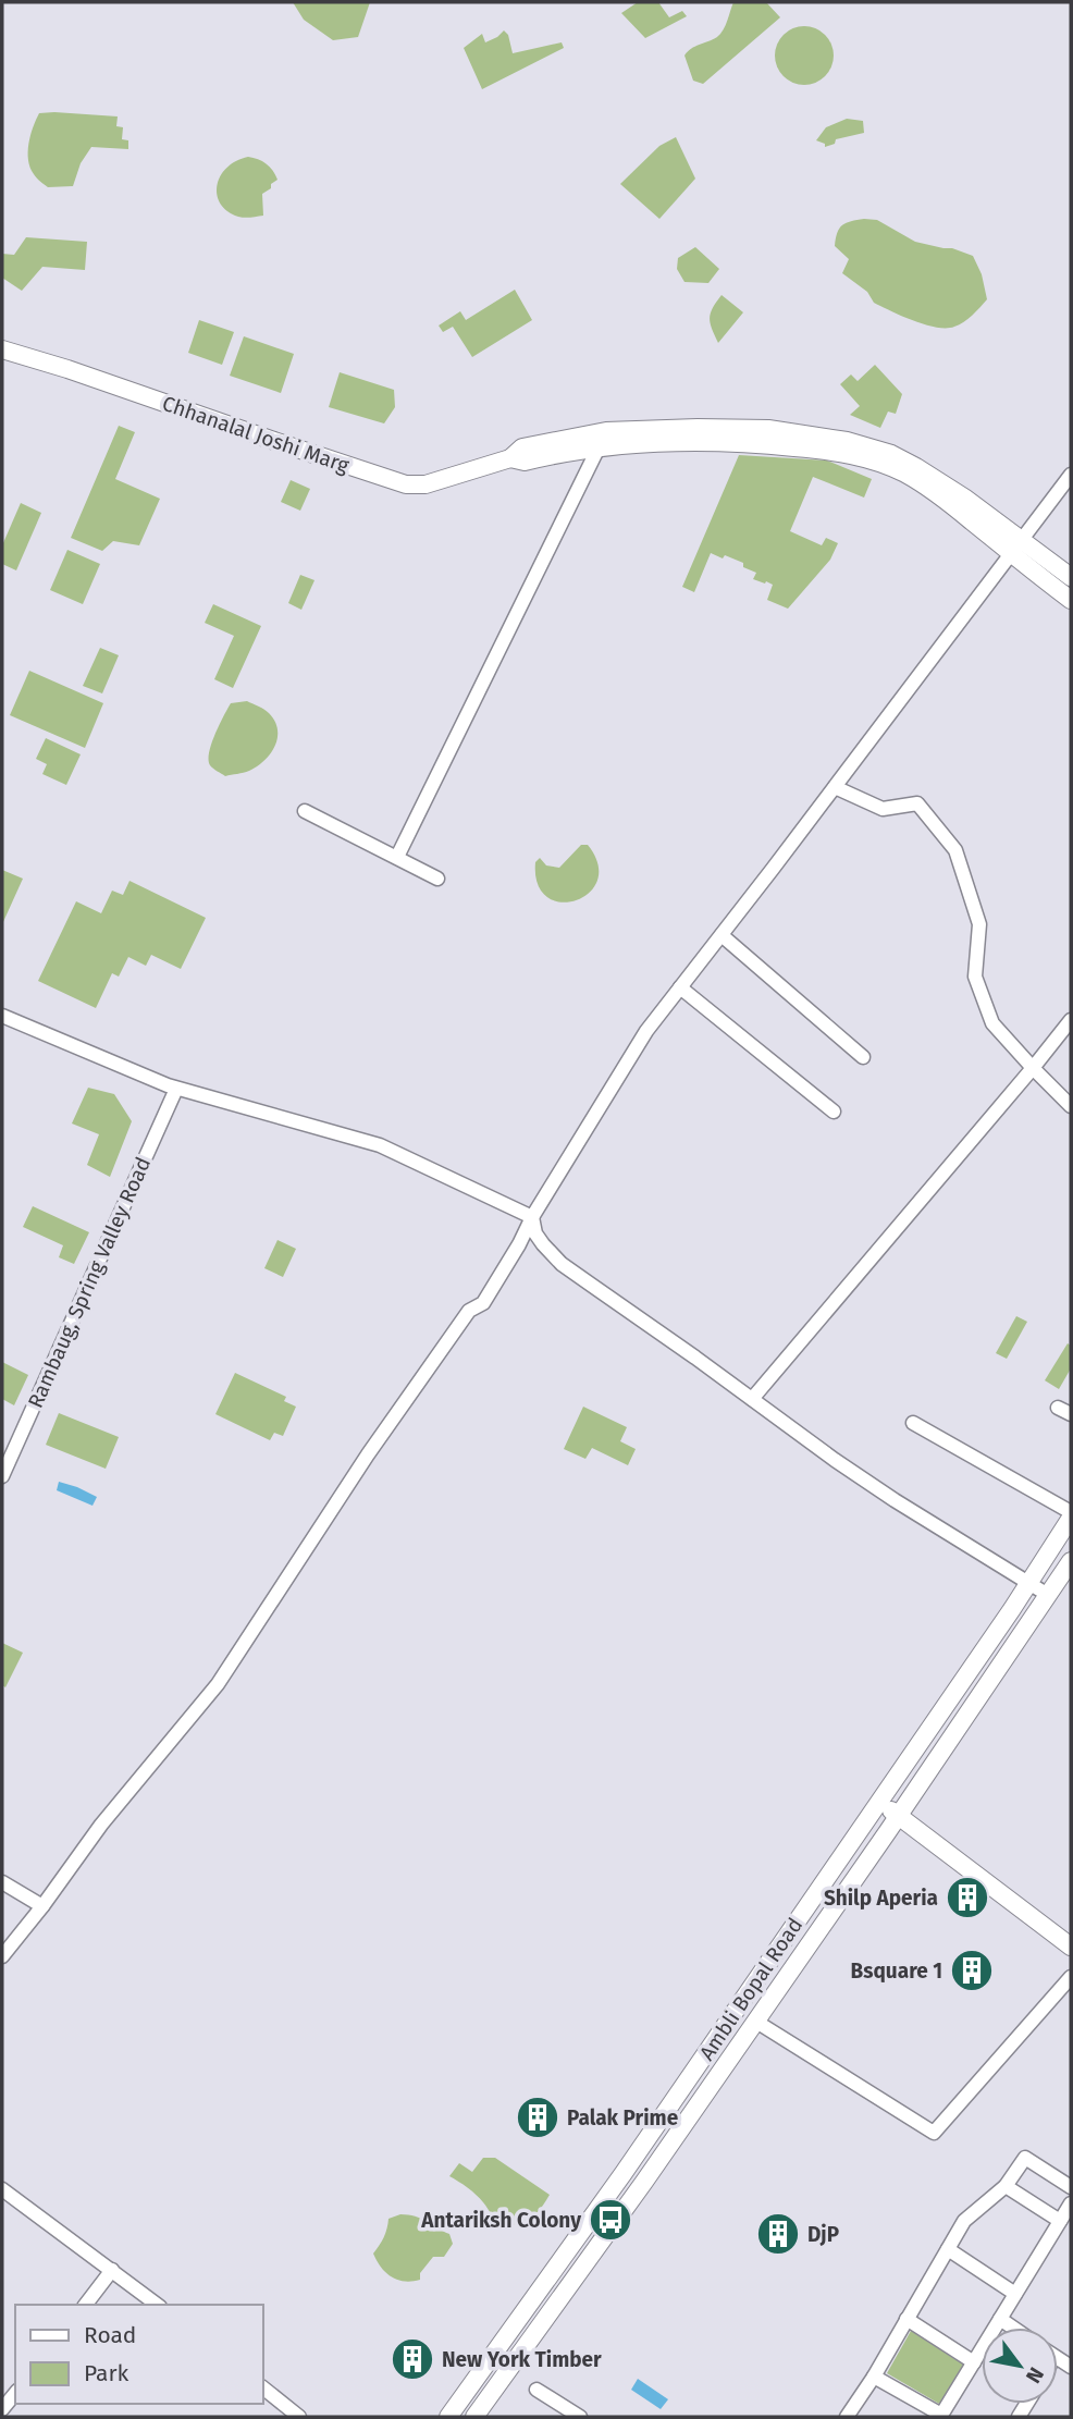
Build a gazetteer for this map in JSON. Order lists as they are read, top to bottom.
{
  "streets": {
    "street": ["Chhanalal Joshi Marg", "Rambaug, Spring Valley Road", "Ambli Bopal Road"]
  },
  "places": {
    "building": [
      "Shilp Aperia",
      "Bsquare 1",
      "Palak Prime",
      "DjP",
      "New York Timber"
    ],
    "bus stop": ["Antariksh Colony"]
  },
  "legend": ["Road", "Park"],
  "north": "bottom right"
}
